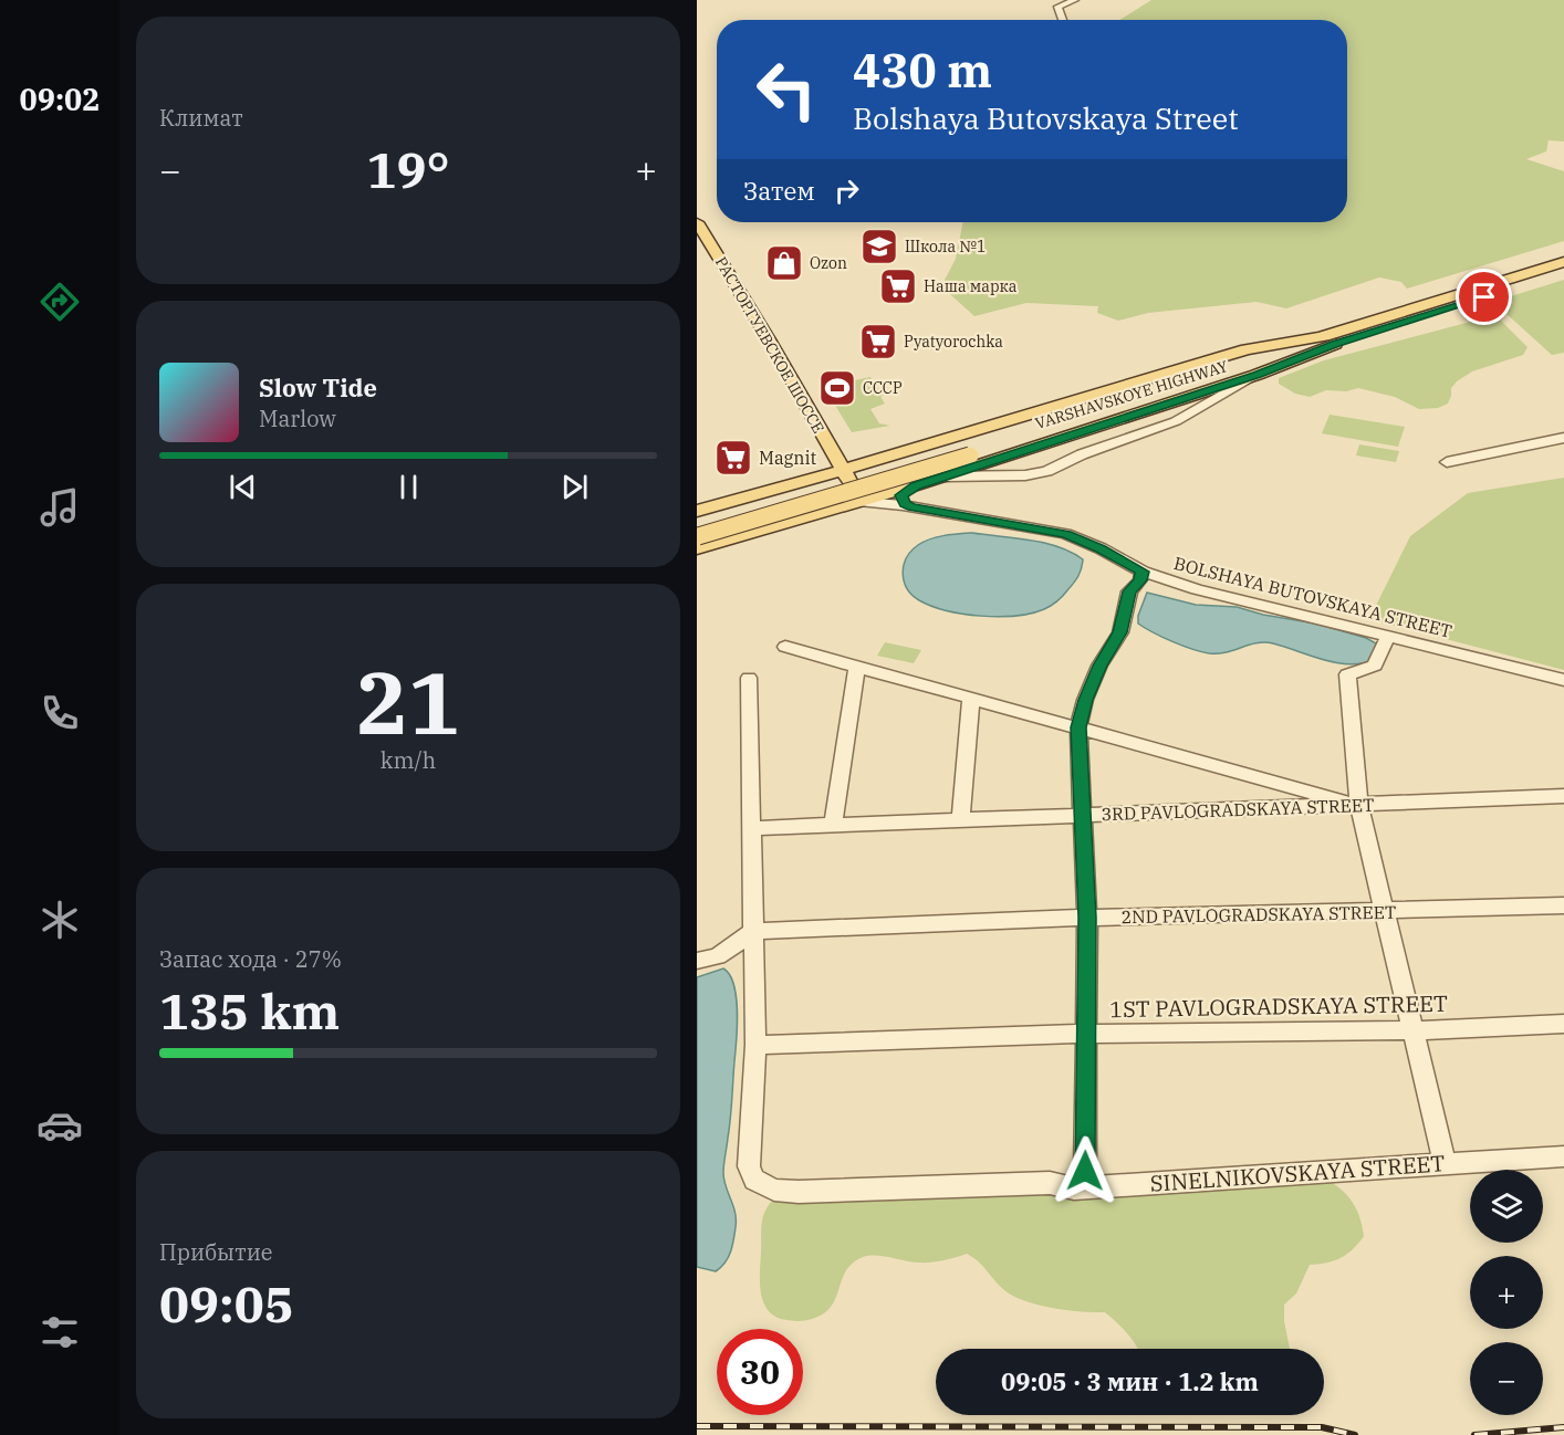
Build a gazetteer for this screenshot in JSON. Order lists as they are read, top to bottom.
{
  "streets": {
    "main road": ["РАСТОРГУЕВСКОЕ ШОССЕ", "VARSHAVSKOYE HIGHWAY"],
    "street": [
      "BOLSHAYA BUTOVSKAYA STREET",
      "3RD PAVLOGRADSKAYA STREET",
      "2ND PAVLOGRADSKAYA STREET",
      "1ST PAVLOGRADSKAYA STREET",
      "SINELNIKOVSKAYA STREET"
    ]
  },
  "crossings": [
    ["1ST PAVLOGRADSKAYA STREET", "SINELNIKOVSKAYA STREET"]
  ],
  "places": {
    "school or university": ["Школа №1"],
    "shop": ["Ozon"],
    "supermarket": ["Наша марка", "Pyatyorochka", "Magnit"],
    "sports": ["СССР"]
  },
  "page": {
    "tabs": "09:02",
    "tile": [
      "Климат",
      ["21", "km/h"],
      ["Запас хода · 27%", "135 km"],
      ["Прибытие", "09:05"]
    ],
    "turn": ["430 m", "Bolshaya Butovskaya Street"],
    "heat": ["−", "19°", "+"],
    "then": "Затем",
    "song": ["Slow Tide", "Marlow"],
    "map_buttons": ["+", "−"],
    "limit": "30",
    "trip": "09:05 · 3 мин · 1.2 km"
  }
}
